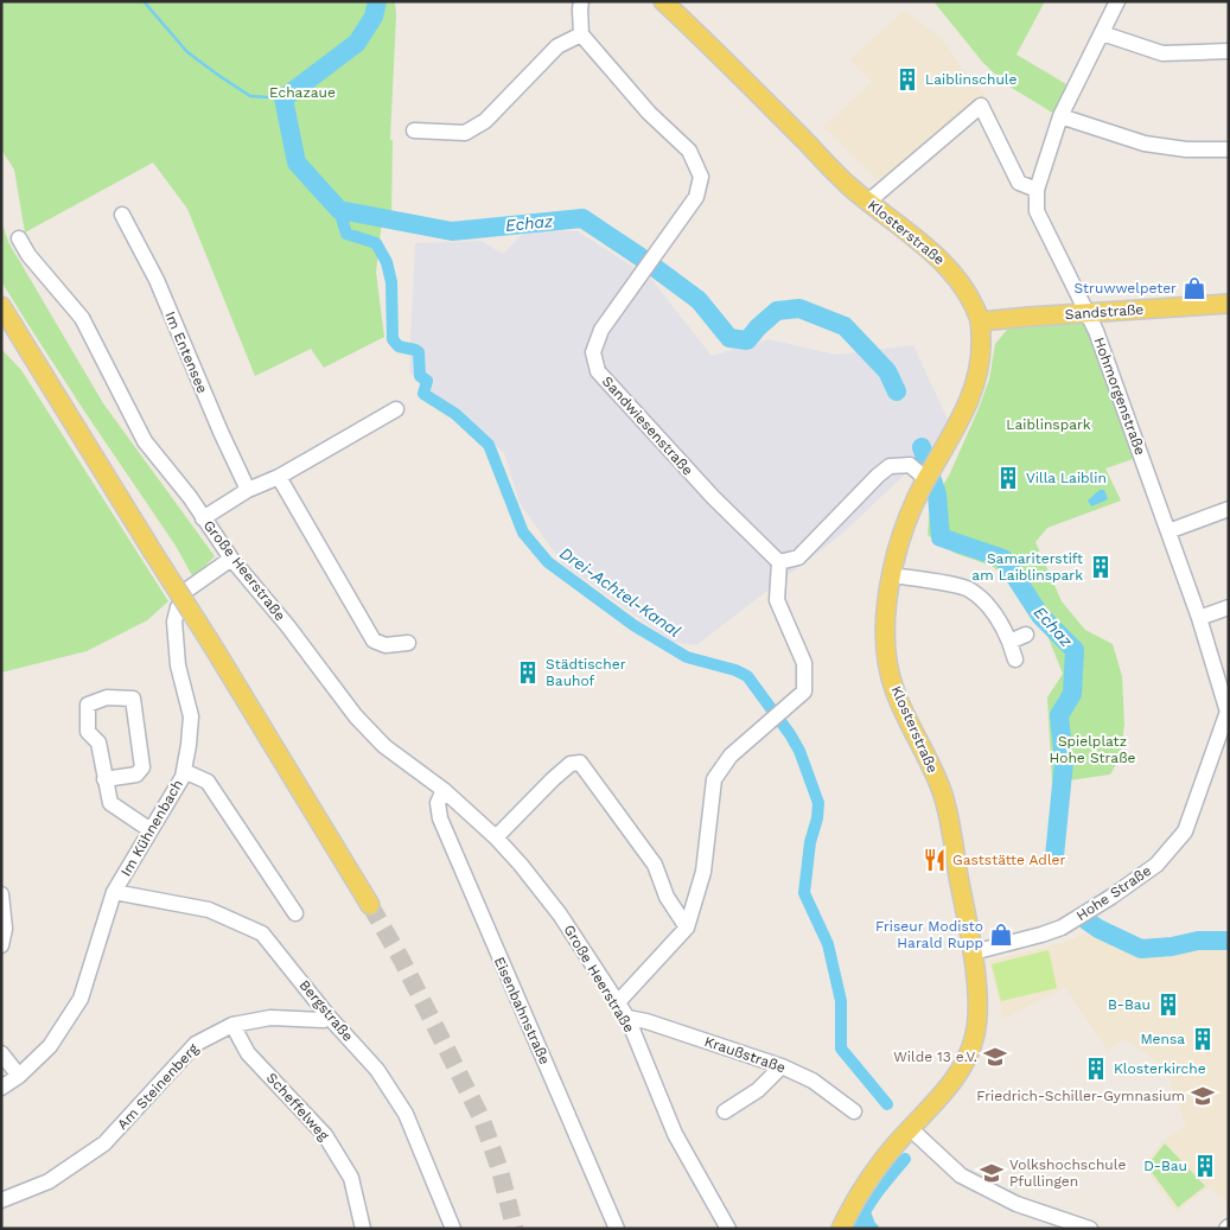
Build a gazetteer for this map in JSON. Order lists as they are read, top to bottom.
{
  "streets": {
    "main road": ["Klosterstraße", "Sandstraße"],
    "street": [
      "Im Entensee",
      "Hohmorgenstraße",
      "Sandwiesenstraße",
      "Große Heerstraße",
      "Im Kühnenbach",
      "Hohe Straße",
      "Bergstraße",
      "Eisenbahnstraße",
      "Kraußstraße",
      "Am Steinenberg",
      "Scheffelweg"
    ]
  },
  "crossings": [
    ["Klosterstraße", "Sandstraße"],
    ["Klosterstraße", "Hohe Straße"],
    ["Sandstraße", "Hohmorgenstraße"],
    ["Hohmorgenstraße", "Hohe Straße"],
    ["Große Heerstraße", "Im Kühnenbach"],
    ["Große Heerstraße", "Eisenbahnstraße"],
    ["Große Heerstraße", "Kraußstraße"],
    ["Im Kühnenbach", "Bergstraße"],
    ["Bergstraße", "Am Steinenberg"],
    ["Am Steinenberg", "Scheffelweg"]
  ],
  "water": ["Echaz", "Drei-Achtel-Kanal"],
  "parks": ["Echazaue", "Laiblinspark", "Spielplatz Hohe Straße"],
  "places": {
    "building": [
      "Laiblinschule",
      "Villa Laiblin",
      "Samariterstift am Laiblinspark",
      "Städtischer Bauhof",
      "B-Bau",
      "Mensa",
      "Klosterkirche",
      "D-Bau"
    ],
    "shop": ["Struwwelpeter", "Friseur Modisto Harald Rupp"],
    "restaurant": ["Gaststätte Adler"],
    "school or university": ["Wilde 13 e.V.", "Friedrich-Schiller-Gymnasium", "Volkshochschule Pfullingen"]
  }
}
